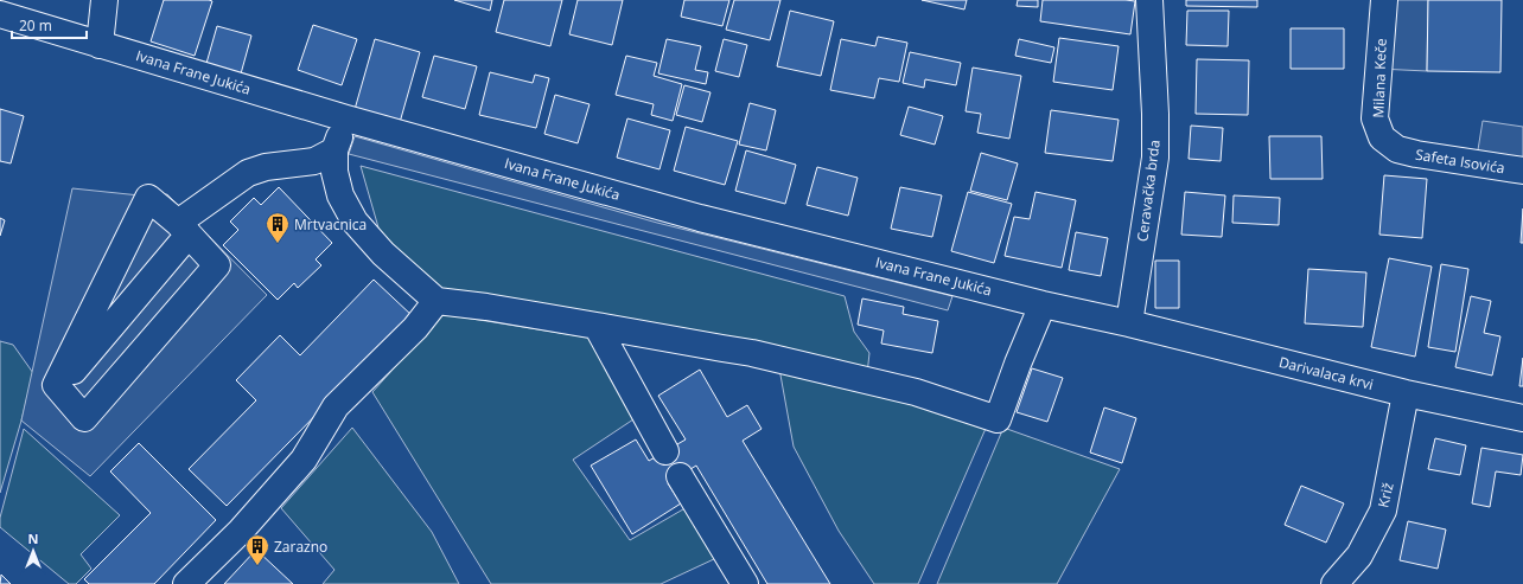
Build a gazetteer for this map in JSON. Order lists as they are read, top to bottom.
{
  "streets": {
    "street": [
      "Ivana Frane Jukića",
      "Milana Keče",
      "Safeta Isovića",
      "Ceravačka brda",
      "Darivalaca krvi",
      "Križ"
    ]
  },
  "crossings": [
    ["Ivana Frane Jukića", "Ceravačka brda"],
    ["Ivana Frane Jukića", "Darivalaca krvi"],
    ["Milana Keče", "Safeta Isovića"],
    ["Ceravačka brda", "Darivalaca krvi"],
    ["Darivalaca krvi", "Križ"]
  ],
  "places": {
    "building": ["Mrtvacnica", "Zarazno"]
  },
  "scale_bar": "20 m",
  "north": "top"
}
